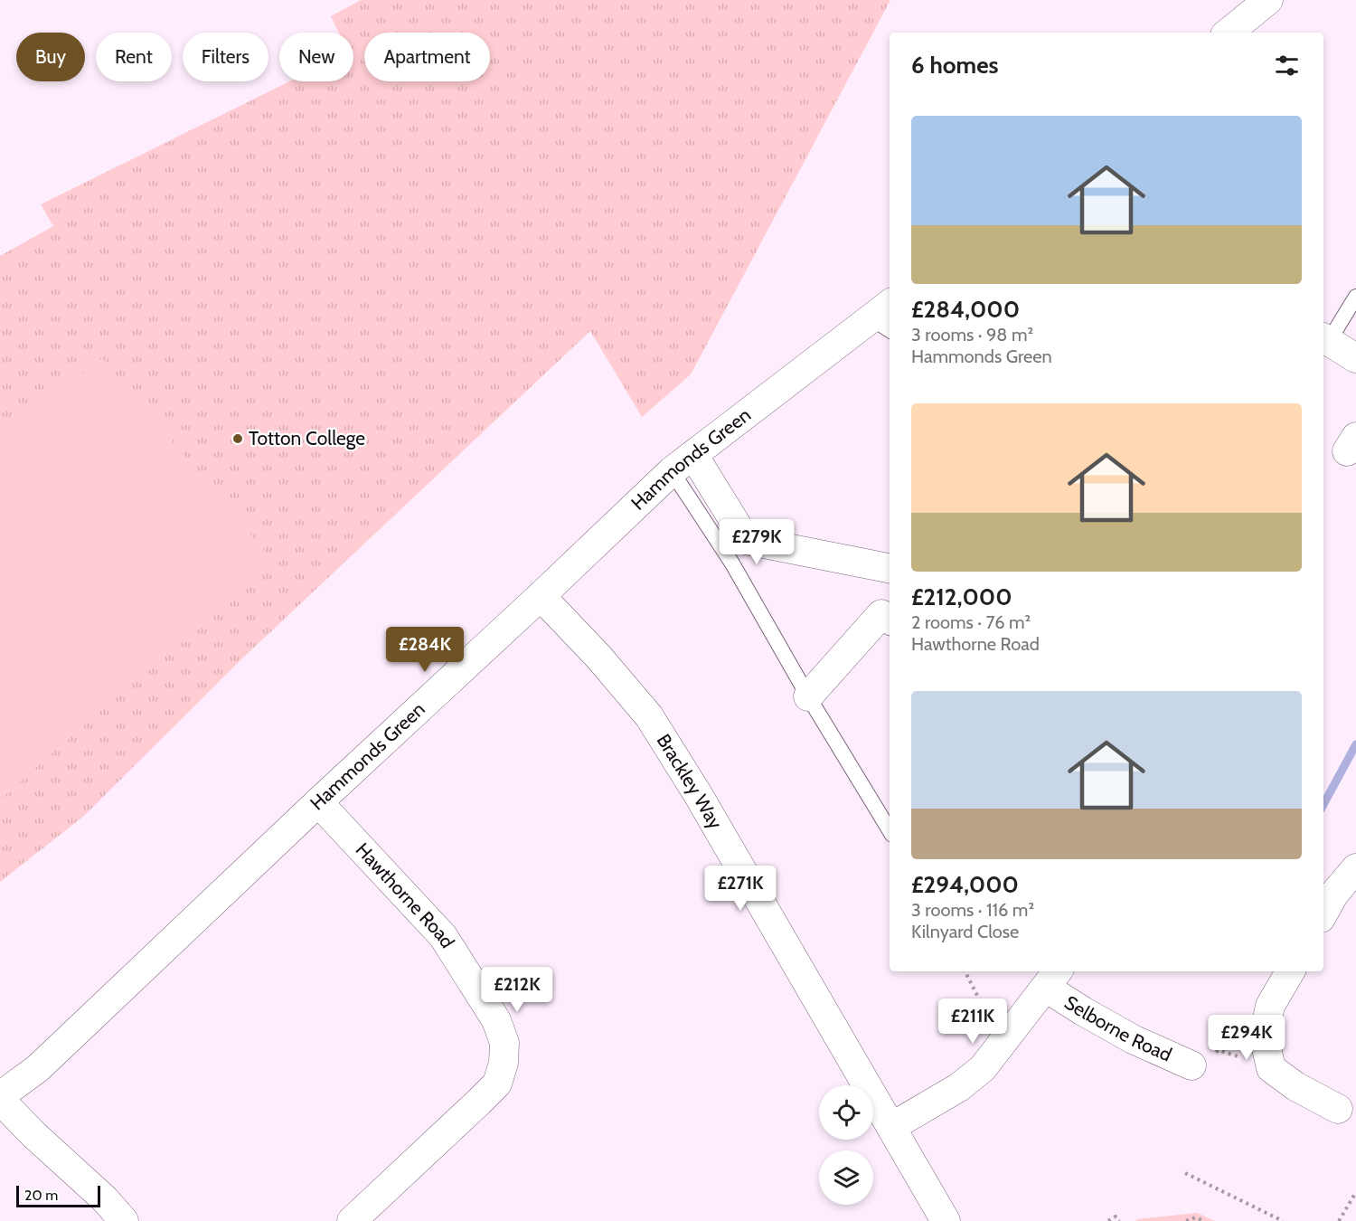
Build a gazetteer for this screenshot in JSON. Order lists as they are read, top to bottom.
{
  "streets": {
    "street": [
      "Hammonds Green",
      "Brackley Way",
      "Hawthorne Road",
      "Selborne Road"
    ]
  },
  "crossings": [
    ["Hammonds Green", "Brackley Way"],
    ["Hammonds Green", "Hawthorne Road"]
  ],
  "places": ["Totton College"],
  "scale_bar": "20 m",
  "page": {
    "chip": [
      "Buy",
      "Rent",
      "Filters",
      "New",
      "Apartment"
    ],
    "heading": "6 homes",
    "list": [
      {
        "name": "£284,000",
        "note": "3 rooms · 98 m² · Hammonds Green"
      },
      {
        "name": "£212,000",
        "note": "2 rooms · 76 m² · Hawthorne Road"
      },
      {
        "name": "£294,000",
        "note": "3 rooms · 116 m² · Kilnyard Close"
      }
    ],
    "price": [
      "£279K",
      "£284K",
      "£271K",
      "£212K",
      "£211K",
      "£294K"
    ],
    "scale": "20 m"
  }
}
